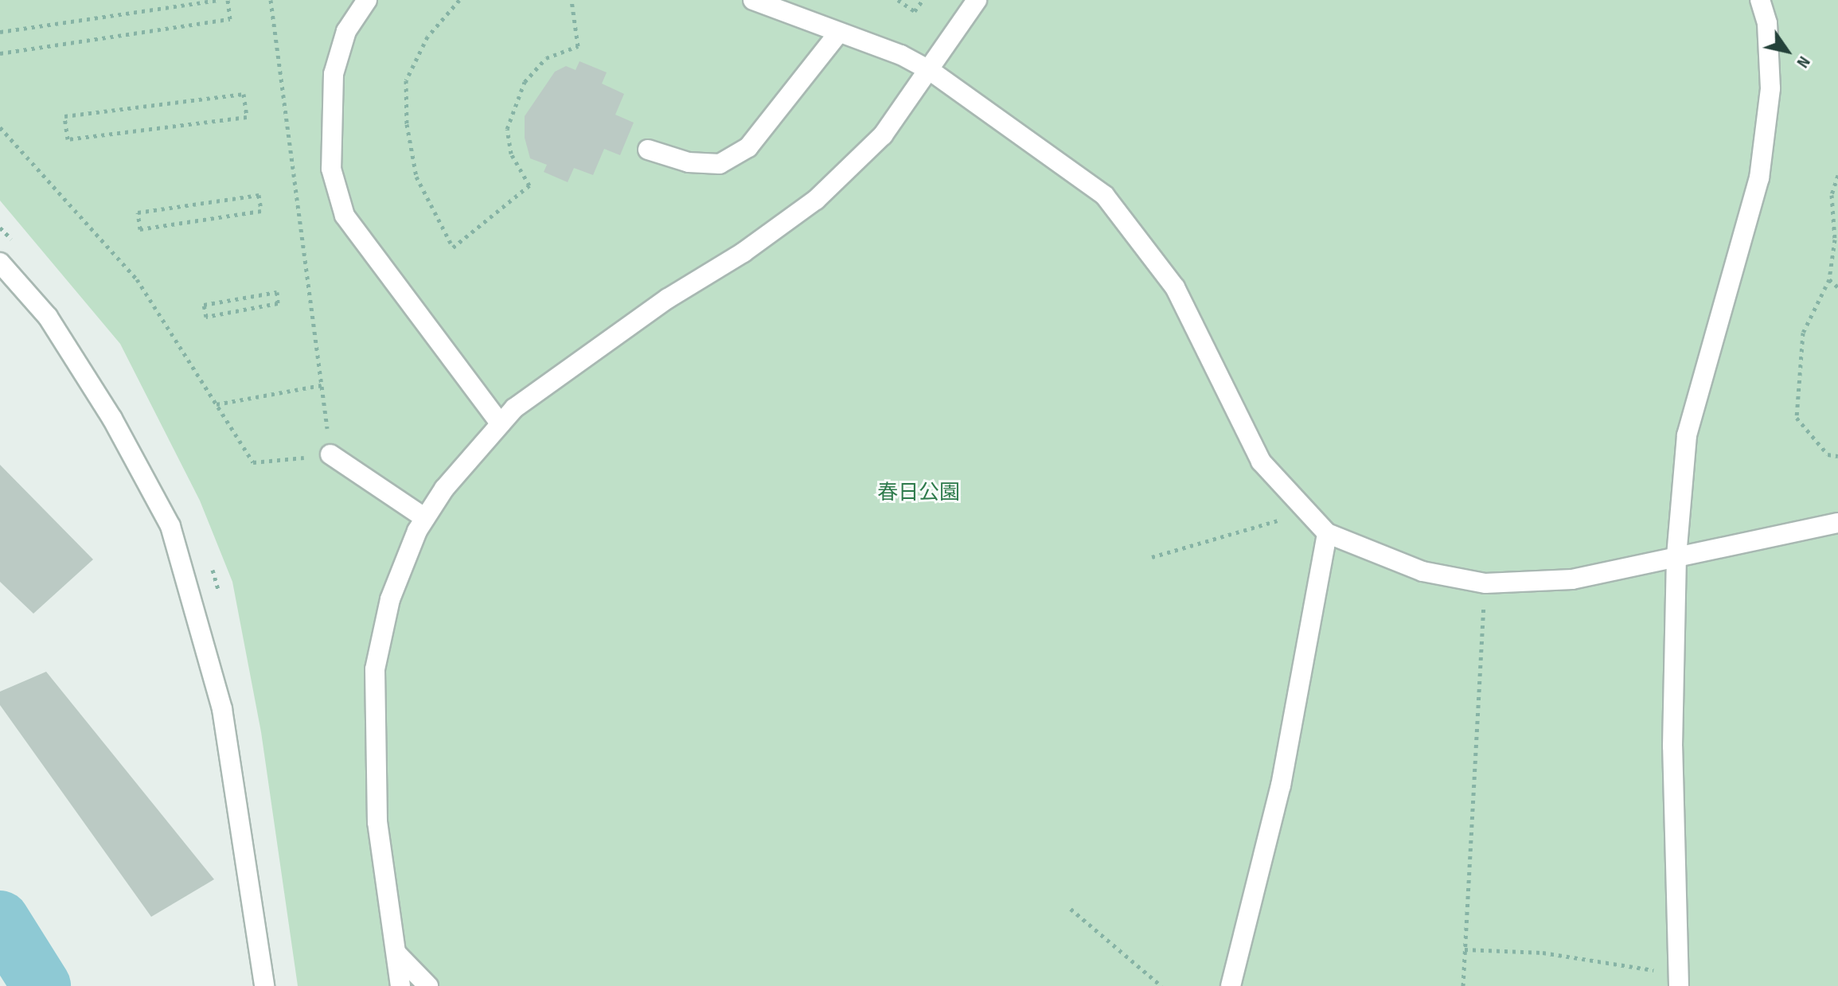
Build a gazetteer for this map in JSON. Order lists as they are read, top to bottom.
{
  "parks": ["春日公園"],
  "north": "bottom right"
}
